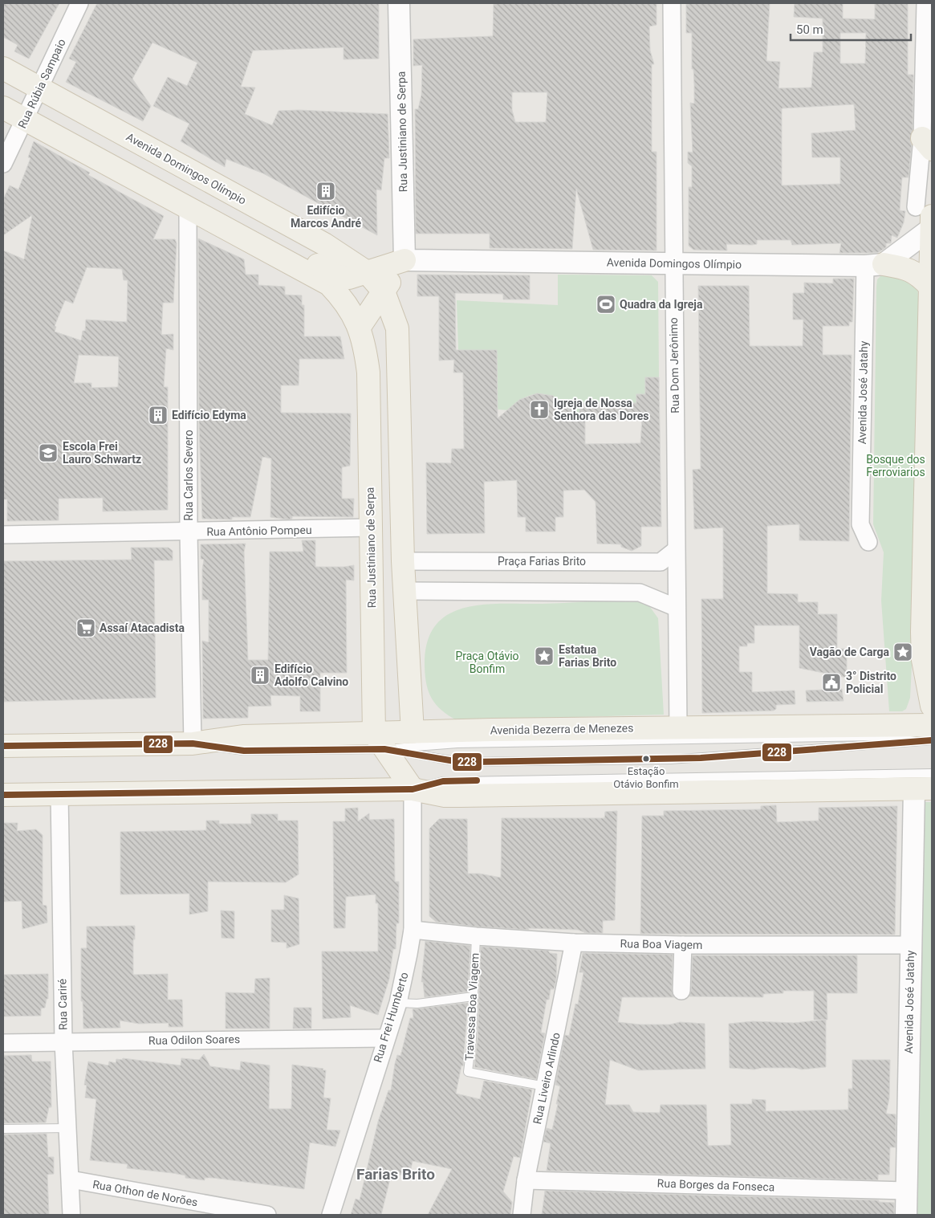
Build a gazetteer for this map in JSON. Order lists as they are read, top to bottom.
{
  "streets": {
    "main road": ["Rua Justiniano de Serpa", "Avenida Domingos Olímpio", "Avenida Bezerra de Menezes"],
    "street": [
      "Rua Rúbia Sampaio",
      "Rua Dom Jerônimo",
      "Avenida José Jatahy",
      "Rua Carlos Severo",
      "Rua Antônio Pompeu",
      "Praça Farias Brito",
      "Rua Boa Viagem",
      "Rua Cariré",
      "Rua Frei Humberto",
      "Rua Odilon Soares",
      "Rua Liveiro Arlindo",
      "Rua Borges da Fonseca",
      "Rua Othon de Norões"
    ],
    "lane": ["Travessa Boa Viagem"]
  },
  "crossings": [
    ["Rua Rúbia Sampaio", "Avenida Domingos Olímpio"],
    ["Rua Justiniano de Serpa", "Avenida Domingos Olímpio"],
    ["Rua Justiniano de Serpa", "Rua Antônio Pompeu"],
    ["Rua Justiniano de Serpa", "Avenida Bezerra de Menezes"],
    ["Avenida Domingos Olímpio", "Rua Dom Jerônimo"],
    ["Avenida Domingos Olímpio", "Avenida José Jatahy"],
    ["Rua Dom Jerônimo", "Praça Farias Brito"],
    ["Rua Dom Jerônimo", "Avenida Bezerra de Menezes"],
    ["Avenida José Jatahy", "Rua Boa Viagem"],
    ["Avenida José Jatahy", "Rua Borges da Fonseca"],
    ["Rua Carlos Severo", "Rua Antônio Pompeu"],
    ["Rua Carlos Severo", "Avenida Bezerra de Menezes"],
    ["Rua Boa Viagem", "Travessa Boa Viagem"],
    ["Rua Boa Viagem", "Rua Frei Humberto"],
    ["Rua Boa Viagem", "Rua Liveiro Arlindo"],
    ["Rua Cariré", "Rua Odilon Soares"],
    ["Rua Cariré", "Rua Othon de Norões"],
    ["Travessa Boa Viagem", "Rua Liveiro Arlindo"],
    ["Rua Frei Humberto", "Rua Odilon Soares"],
    ["Rua Liveiro Arlindo", "Rua Borges da Fonseca"]
  ],
  "districts": ["Farias Brito"],
  "parks": ["Bosque dos Ferroviarios", "Praça Otávio Bonfim"],
  "places": {
    "building": ["Edifício Marcos André", "Edifício Edyma", "Edifício Adolfo Calvino"],
    "sports": ["Quadra da Igreja"],
    "church": ["Igreja de Nossa Senhora das Dores"],
    "school or university": ["Escola Frei Lauro Schwartz"],
    "supermarket": ["Assaí Atacadista"],
    "place": ["Vagão de Carga", "Estatua Farias Brito"],
    "public building": ["3° Distrito Policial"],
    "other": ["Estação Otávio Bonfim"]
  },
  "lines": ["transit line 228"],
  "scale_bar": "50 m"
}
